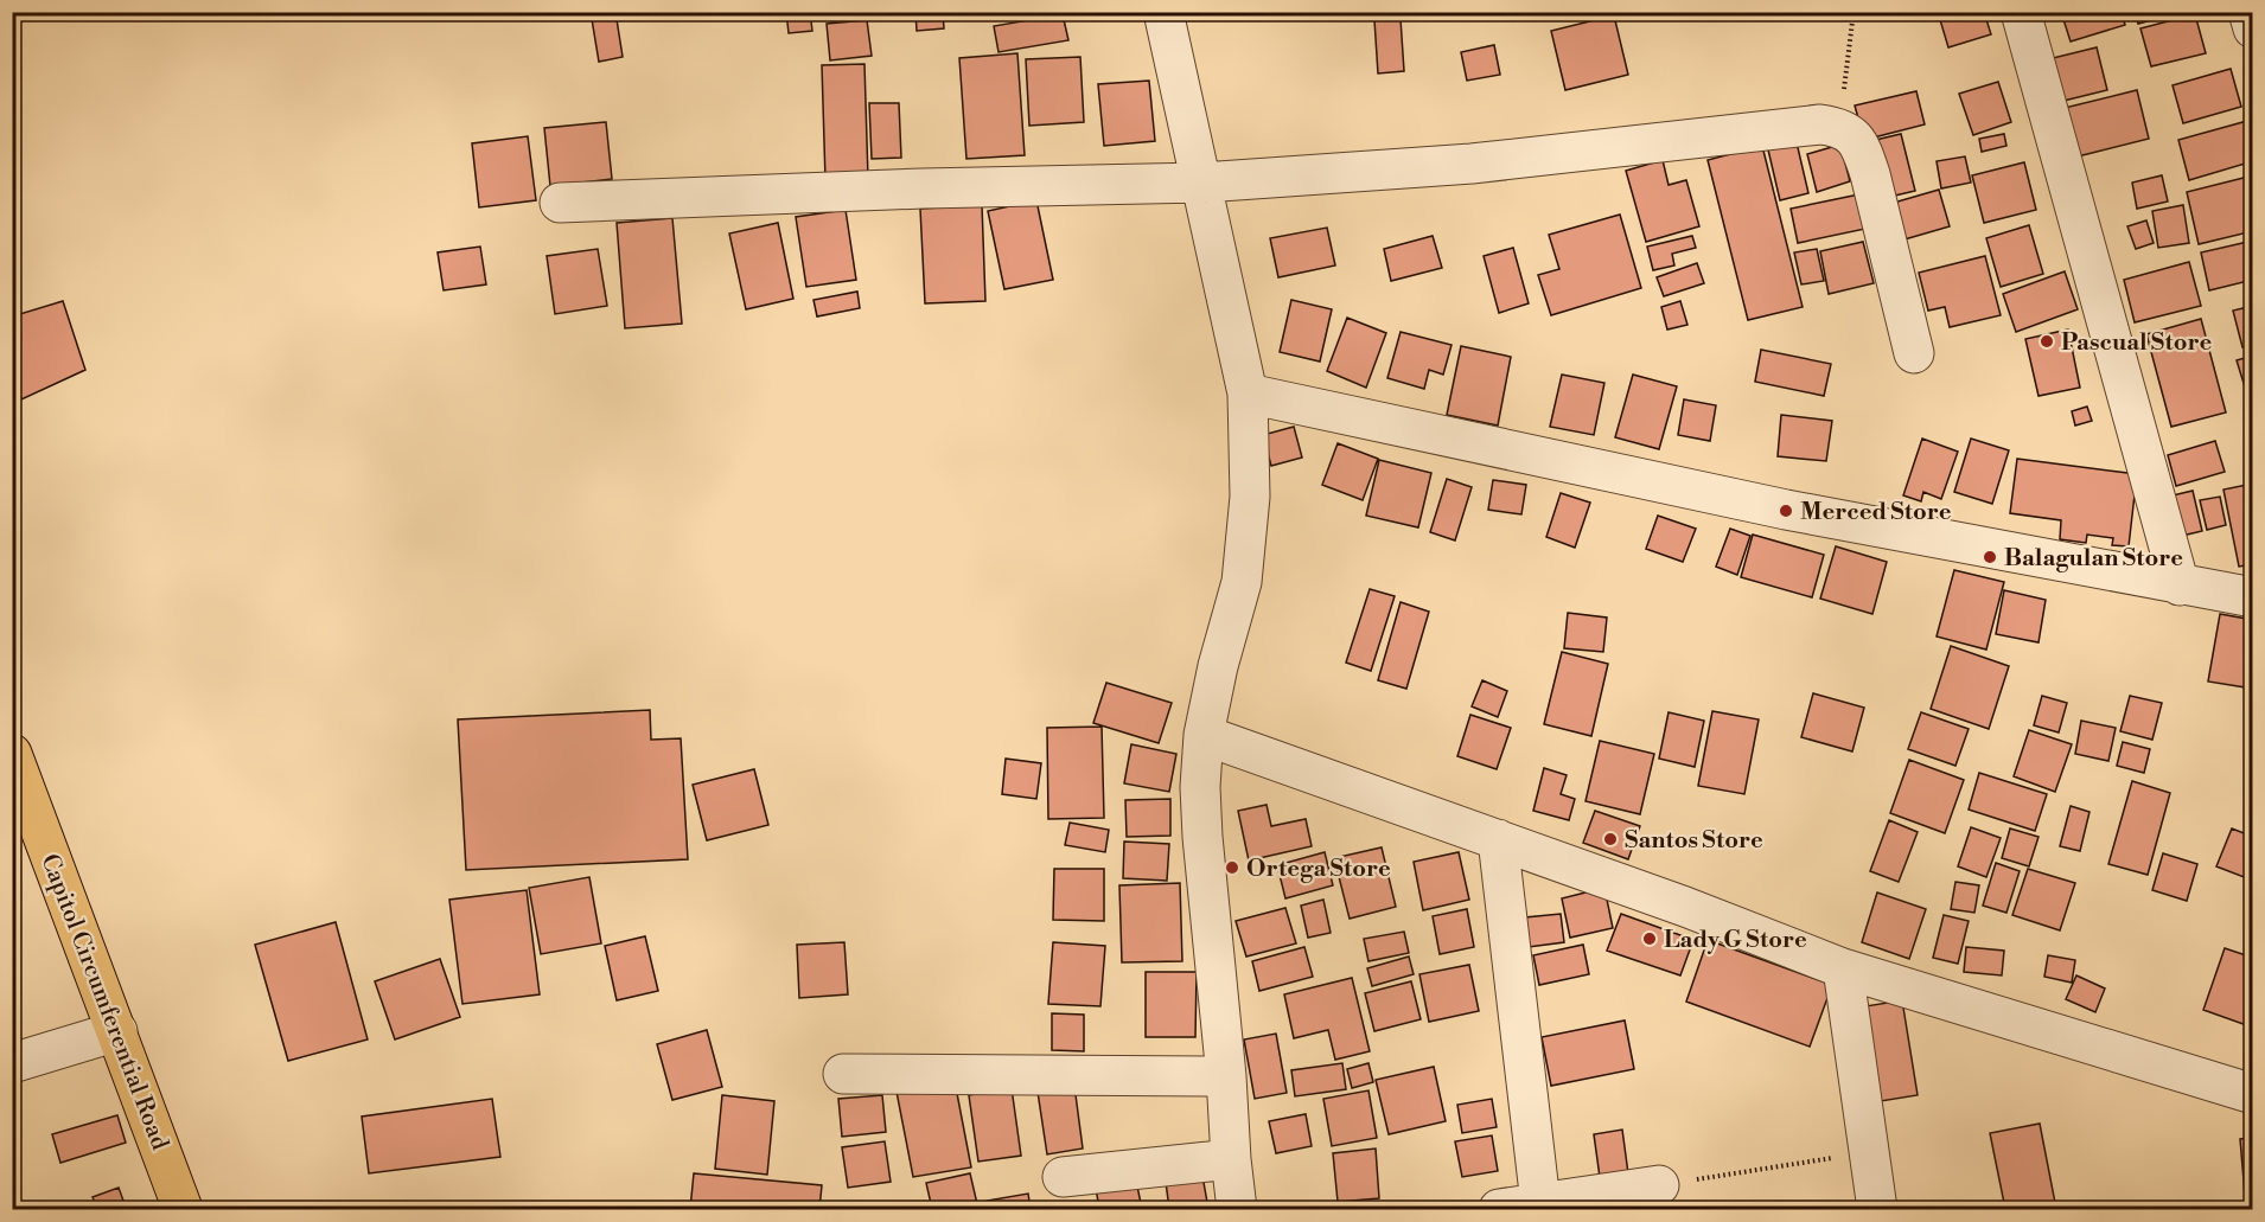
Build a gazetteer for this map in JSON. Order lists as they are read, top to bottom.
{
  "streets": {
    "main road": ["Capitol Circumferential Road"]
  },
  "places": [
    "Pascual Store",
    "Merced Store",
    "Balagulan Store",
    "Santos Store",
    "Ortega Store",
    "Lady G Store"
  ]
}
